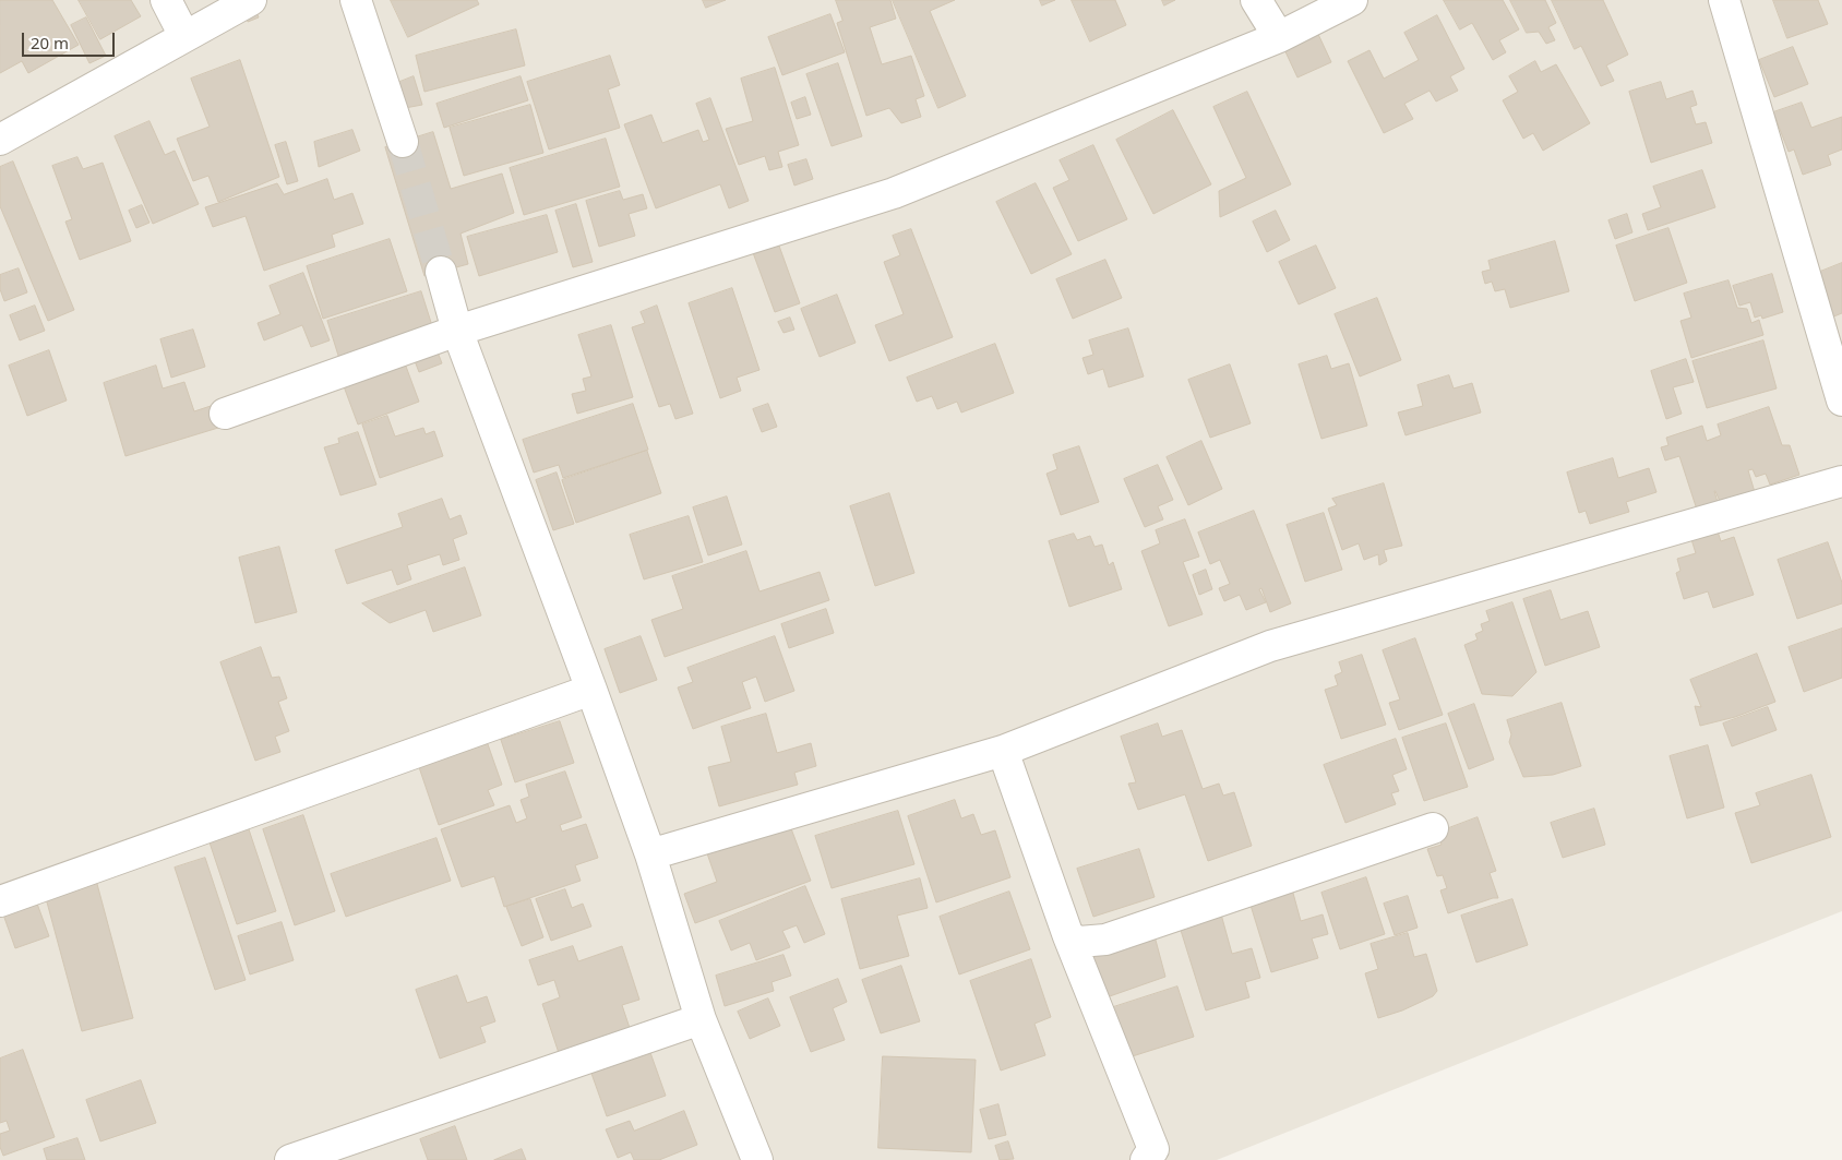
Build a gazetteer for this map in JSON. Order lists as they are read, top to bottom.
{
  "scale_bar": "20 m"
}
